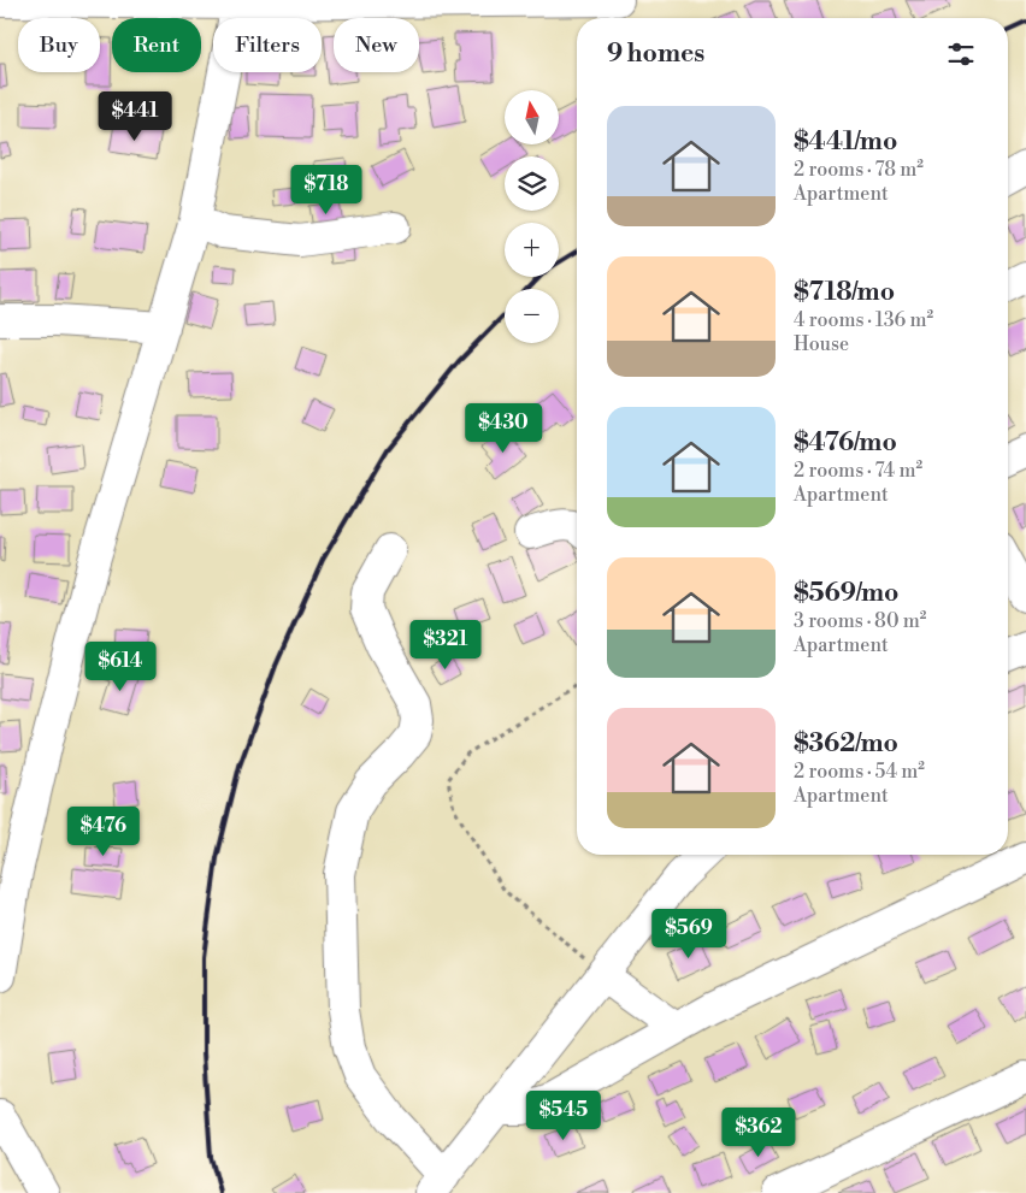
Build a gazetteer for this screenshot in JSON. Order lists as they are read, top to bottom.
{
  "north": "top",
  "page": {
    "chip": [
      "Buy",
      "Rent",
      "Filters",
      "New"
    ],
    "heading": "9 homes",
    "map_buttons": ["+", "−"],
    "list": [
      {
        "name": "$441/mo",
        "note": "2 rooms · 78 m² · Apartment"
      },
      {
        "name": "$718/mo",
        "note": "4 rooms · 136 m² · House"
      },
      {
        "name": "$476/mo",
        "note": "2 rooms · 74 m² · Apartment"
      },
      {
        "name": "$569/mo",
        "note": "3 rooms · 80 m² · Apartment"
      },
      {
        "name": "$362/mo",
        "note": "2 rooms · 54 m² · Apartment"
      }
    ],
    "price": [
      "$441",
      "$718",
      "$430",
      "$321",
      "$614",
      "$476",
      "$569",
      "$545",
      "$362"
    ]
  }
}
